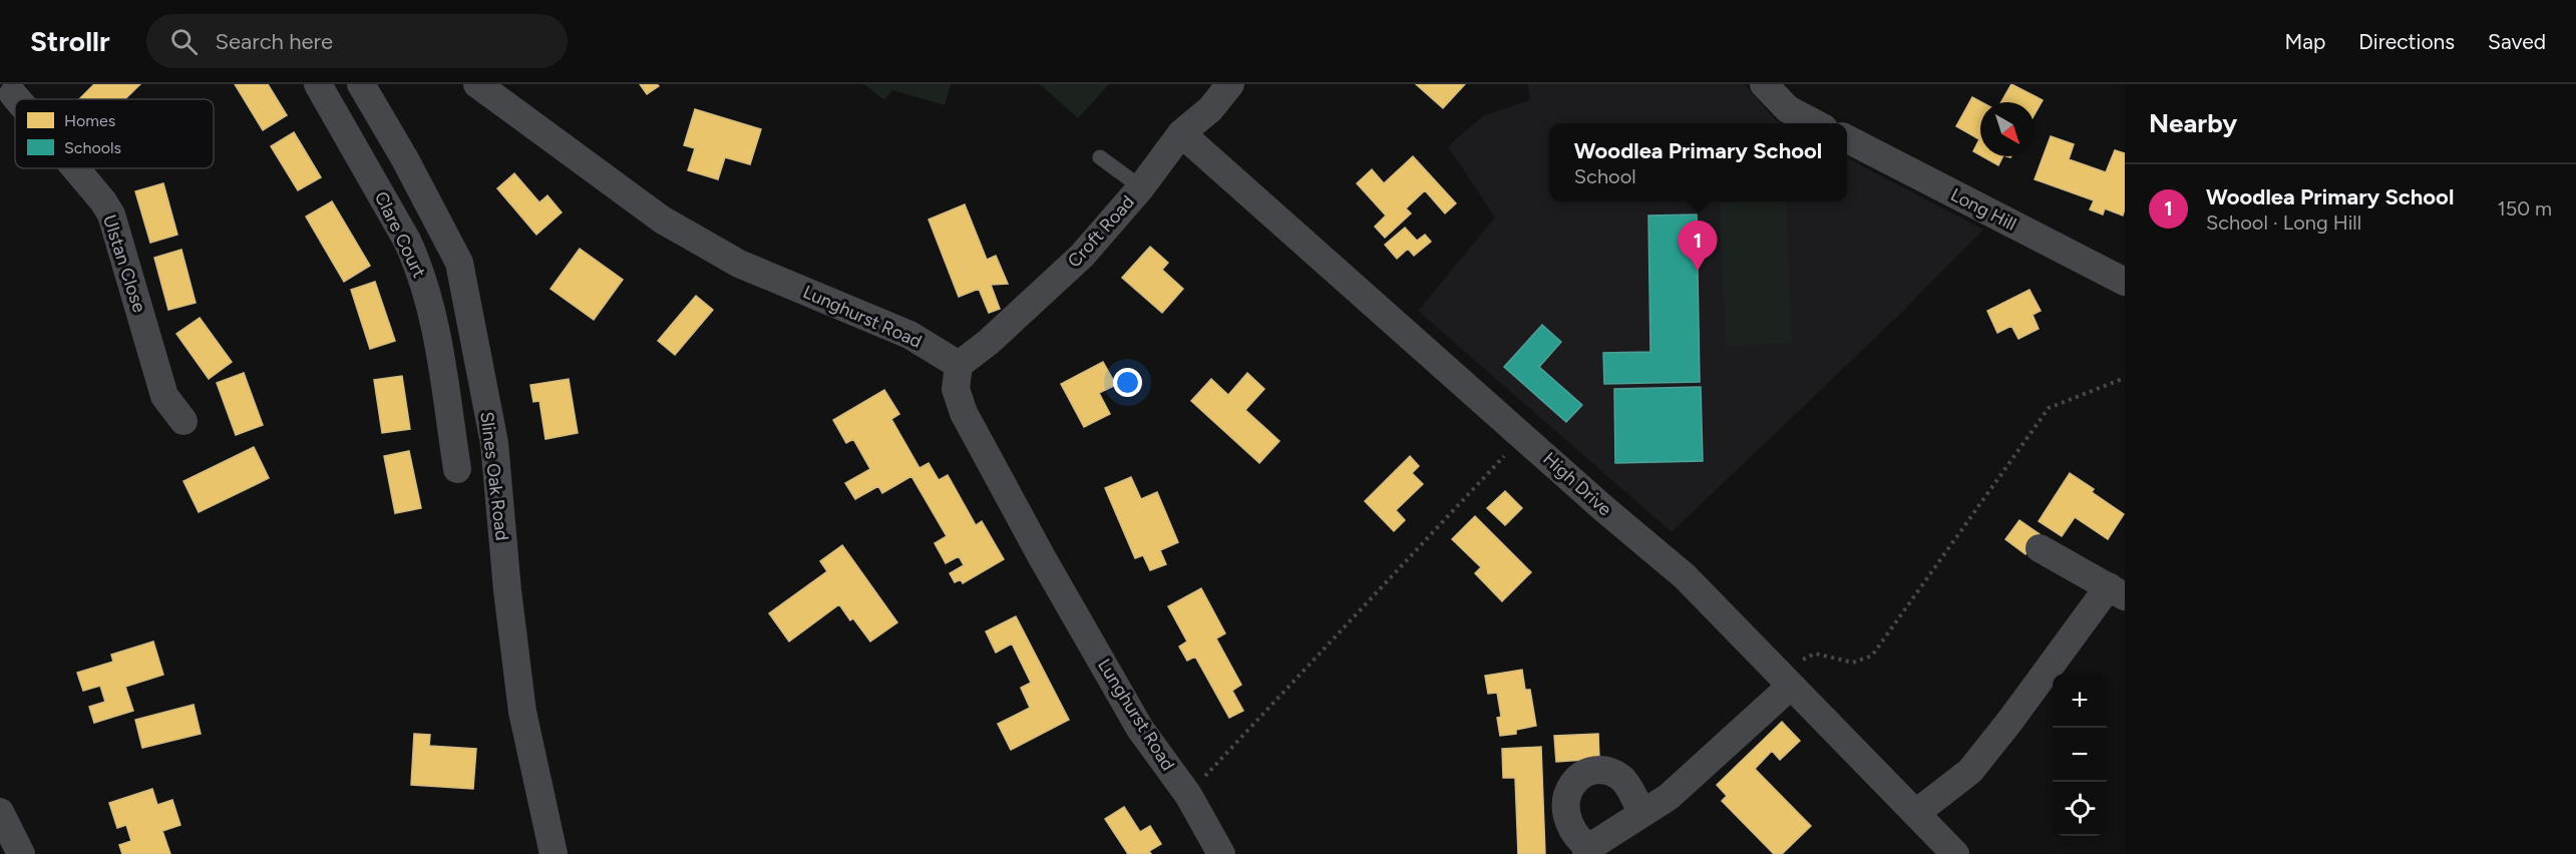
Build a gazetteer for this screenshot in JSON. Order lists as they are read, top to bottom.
{
  "streets": {
    "street": [
      "Long Hill",
      "Croft Road",
      "Clare Court",
      "Ulstan Close",
      "Lunghurst Road",
      "Slines Oak Road",
      "High Drive"
    ]
  },
  "crossings": [
    ["Croft Road", "Lunghurst Road"],
    ["Croft Road", "High Drive"]
  ],
  "legend": ["Homes", "Schools"],
  "north": "bottom right",
  "page": {
    "header": "Strollr",
    "search": "Search here",
    "nav": ["Map", "Directions", "Saved"],
    "heading": "Nearby",
    "popup": ["Woodlea Primary School", "School"],
    "list": [
      {
        "mark": "1",
        "name": "Woodlea Primary School",
        "note": "School · Long Hill",
        "value": "150 m"
      }
    ],
    "pins": "1",
    "map_buttons": ["+", "−"]
  }
}
